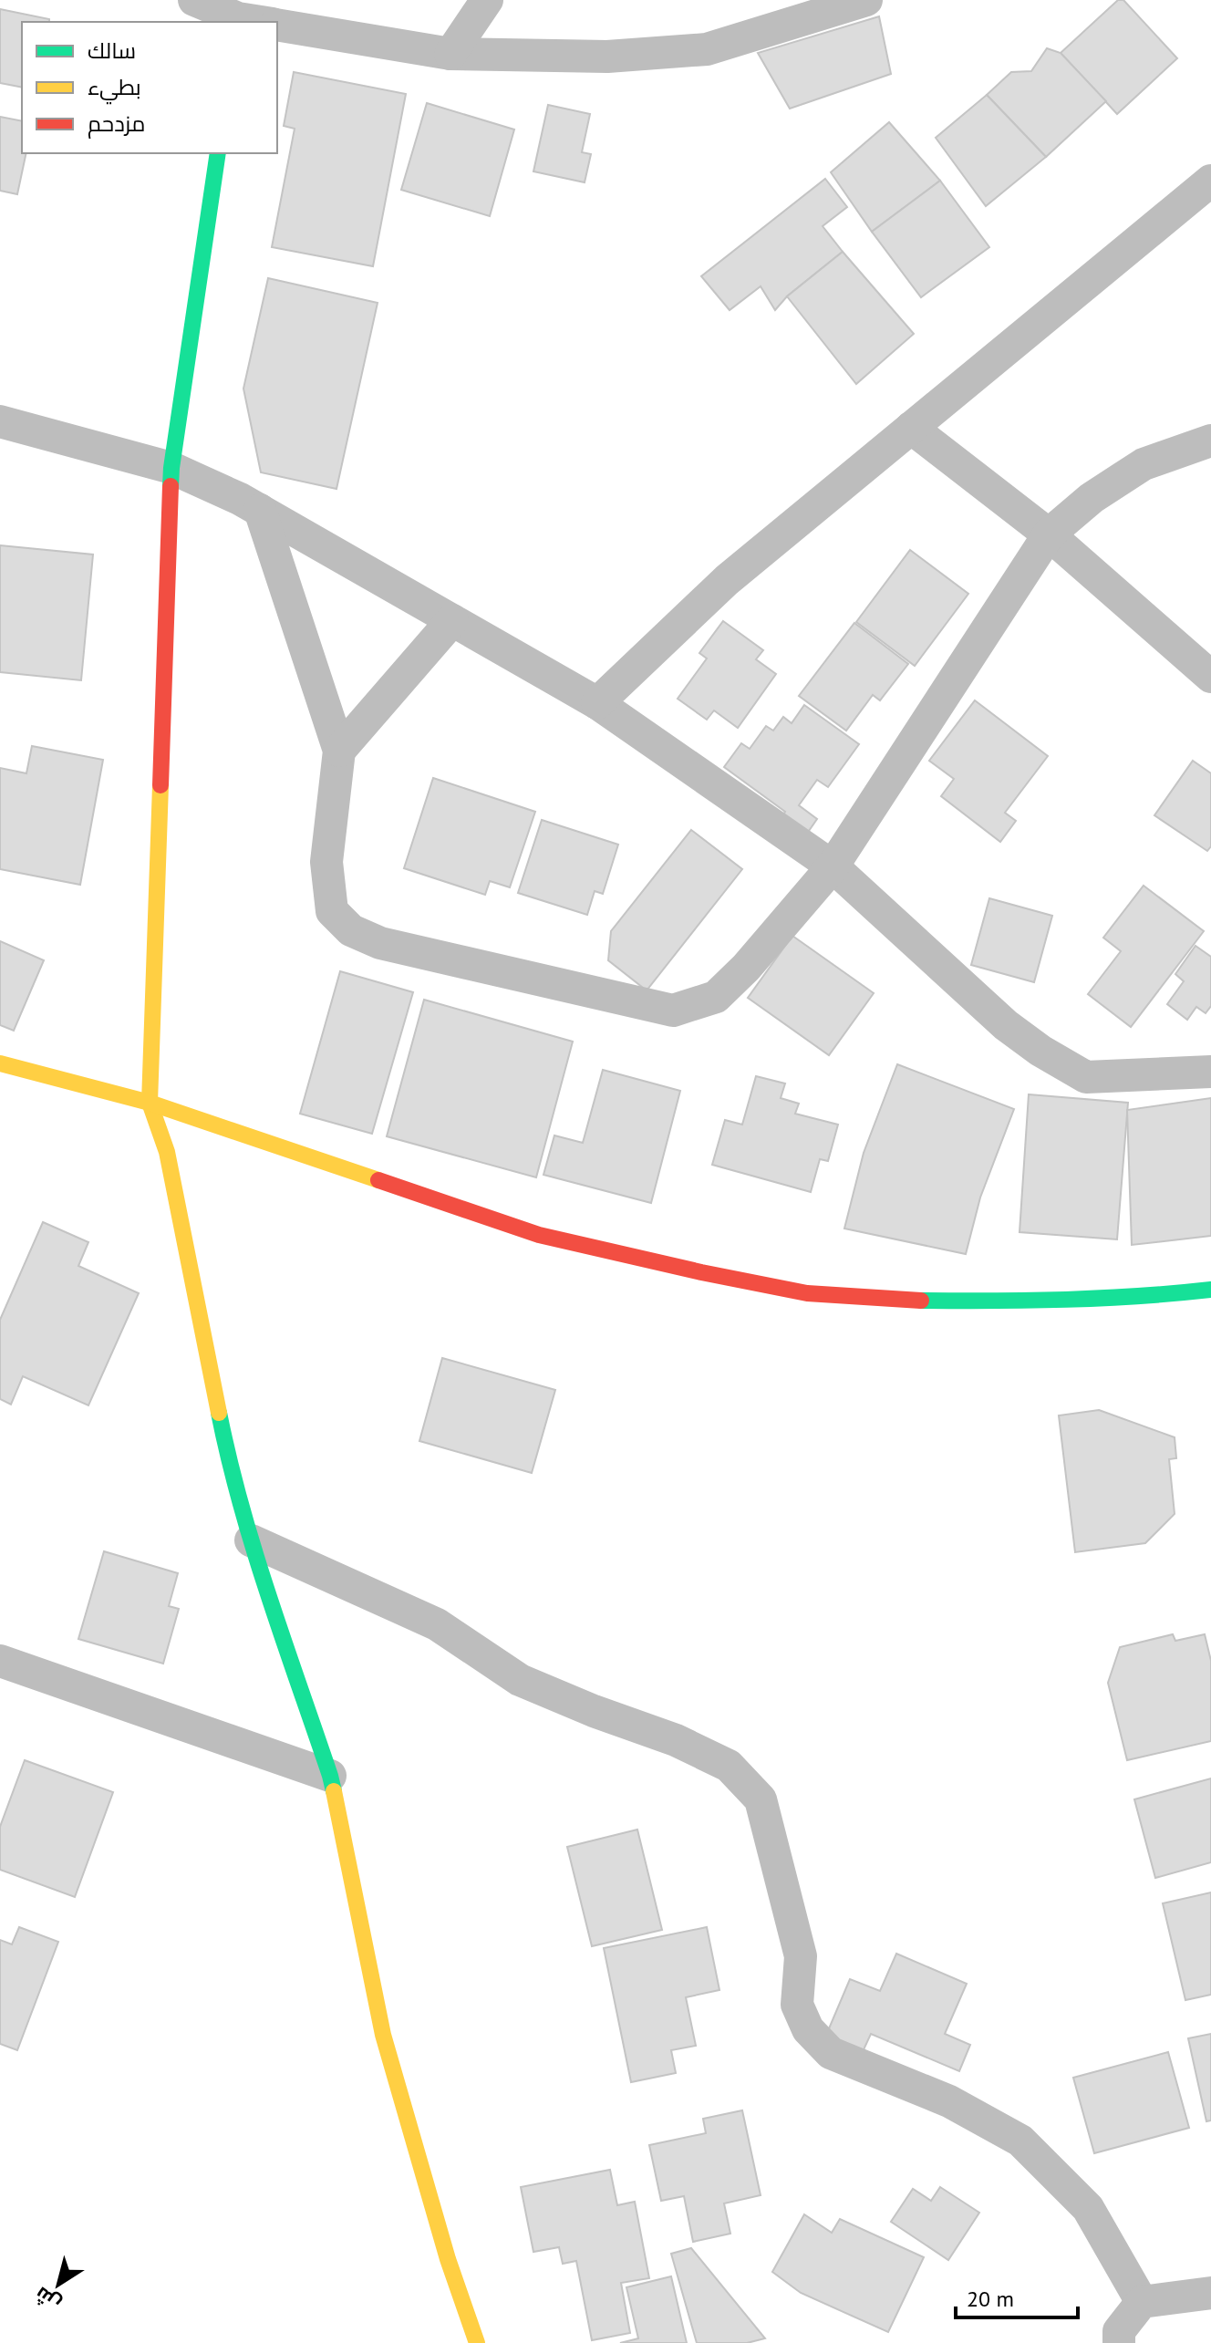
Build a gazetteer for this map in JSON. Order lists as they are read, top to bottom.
{
  "legend": ["سالك", "بطيء", "مزدحم"],
  "scale_bar": "20 m",
  "north": "bottom left"
}
